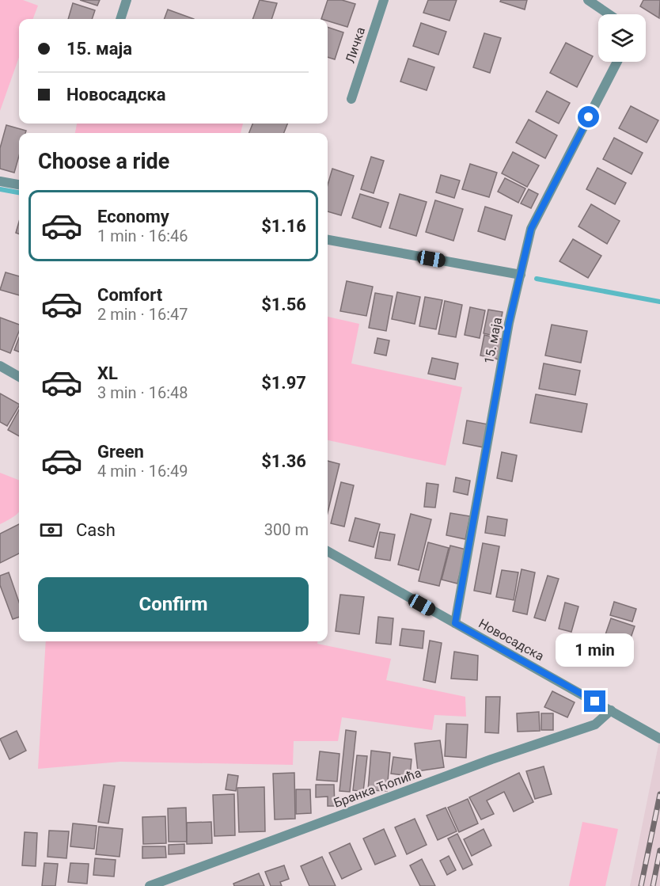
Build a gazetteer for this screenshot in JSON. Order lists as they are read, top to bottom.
{
  "streets": {
    "street": [
      "Личка",
      "15. маја",
      "Новосадска",
      "Бранка Ћопића"
    ]
  },
  "crossings": [
    ["15. маја", "Новосадска"],
    ["Новосадска", "Бранка Ћопића"]
  ],
  "page": {
    "banner": ["15. маја", "Новосадска"],
    "heading": "Choose a ride",
    "list": [
      {
        "name": "Economy",
        "note": "1 min · 16:46",
        "value": "$1.16"
      },
      {
        "name": "Comfort",
        "note": "2 min · 16:47",
        "value": "$1.56"
      },
      {
        "name": "XL",
        "note": "3 min · 16:48",
        "value": "$1.97"
      },
      {
        "name": "Green",
        "note": "4 min · 16:49",
        "value": "$1.36"
      }
    ],
    "pay": ["Cash", "300 m"],
    "buttons": "Confirm",
    "bubble": "1 min"
  }
}
